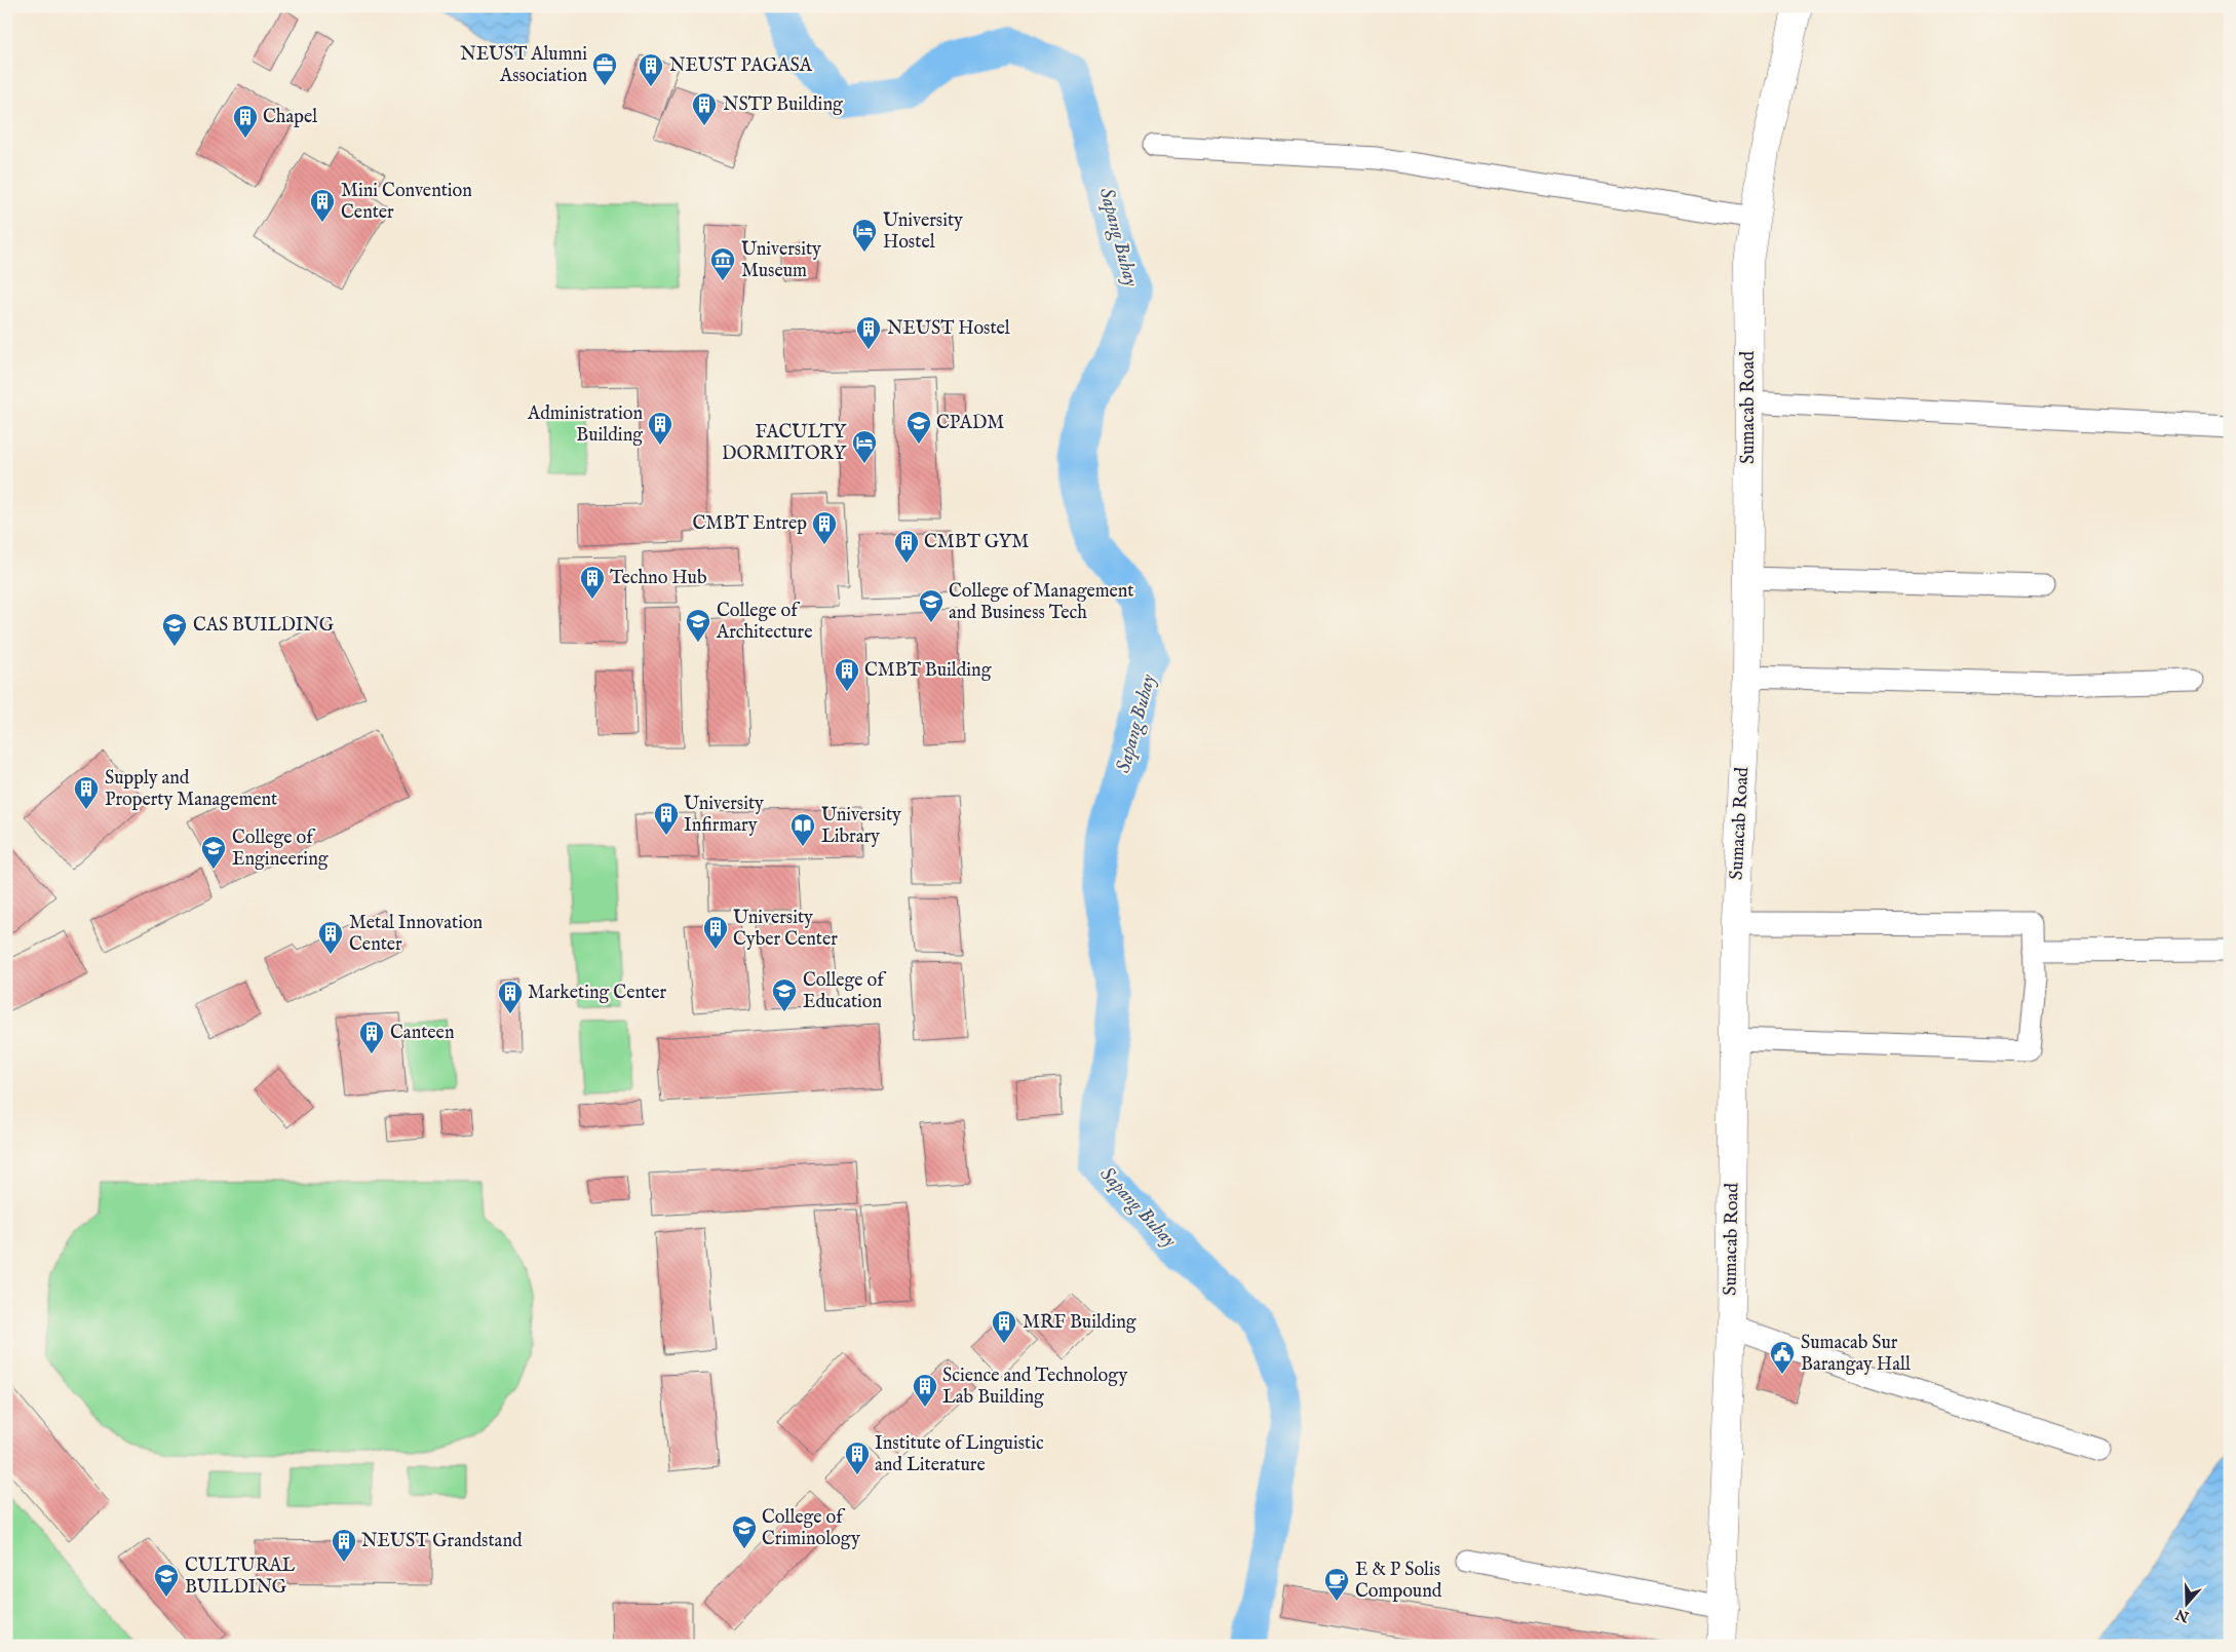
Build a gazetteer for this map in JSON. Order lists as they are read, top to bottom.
{
  "streets": {
    "main road": ["Sumacab Road"]
  },
  "water": ["Sapang Buhay"],
  "places": {
    "office": ["NEUST Alumni Association"],
    "building": [
      "NEUST PAGASA",
      "NSTP Building",
      "Chapel",
      "Mini Convention Center",
      "NEUST Hostel",
      "Administration Building",
      "CMBT Entrep",
      "CMBT GYM",
      "Techno Hub",
      "CMBT Building",
      "Supply and Property Management",
      "University Infirmary",
      "University Cyber Center",
      "Metal Innovation Center",
      "Marketing Center",
      "Canteen",
      "MRF Building",
      "Science and Technology Lab Building",
      "Institute of Linguistic and Literature",
      "NEUST Grandstand"
    ],
    "hotel": ["University Hostel", "FACULTY DORMITORY"],
    "museum": ["University Museum"],
    "school or university": [
      "CPADM",
      "College of Management and Business Tech",
      "College of Architecture",
      "CAS BUILDING",
      "College of Engineering",
      "College of Education",
      "College of Criminology",
      "CULTURAL BUILDING"
    ],
    "library": ["University Library"],
    "public building": ["Sumacab Sur Barangay Hall"],
    "cafe": ["E & P Solis Compound"]
  },
  "north": "bottom"
}
